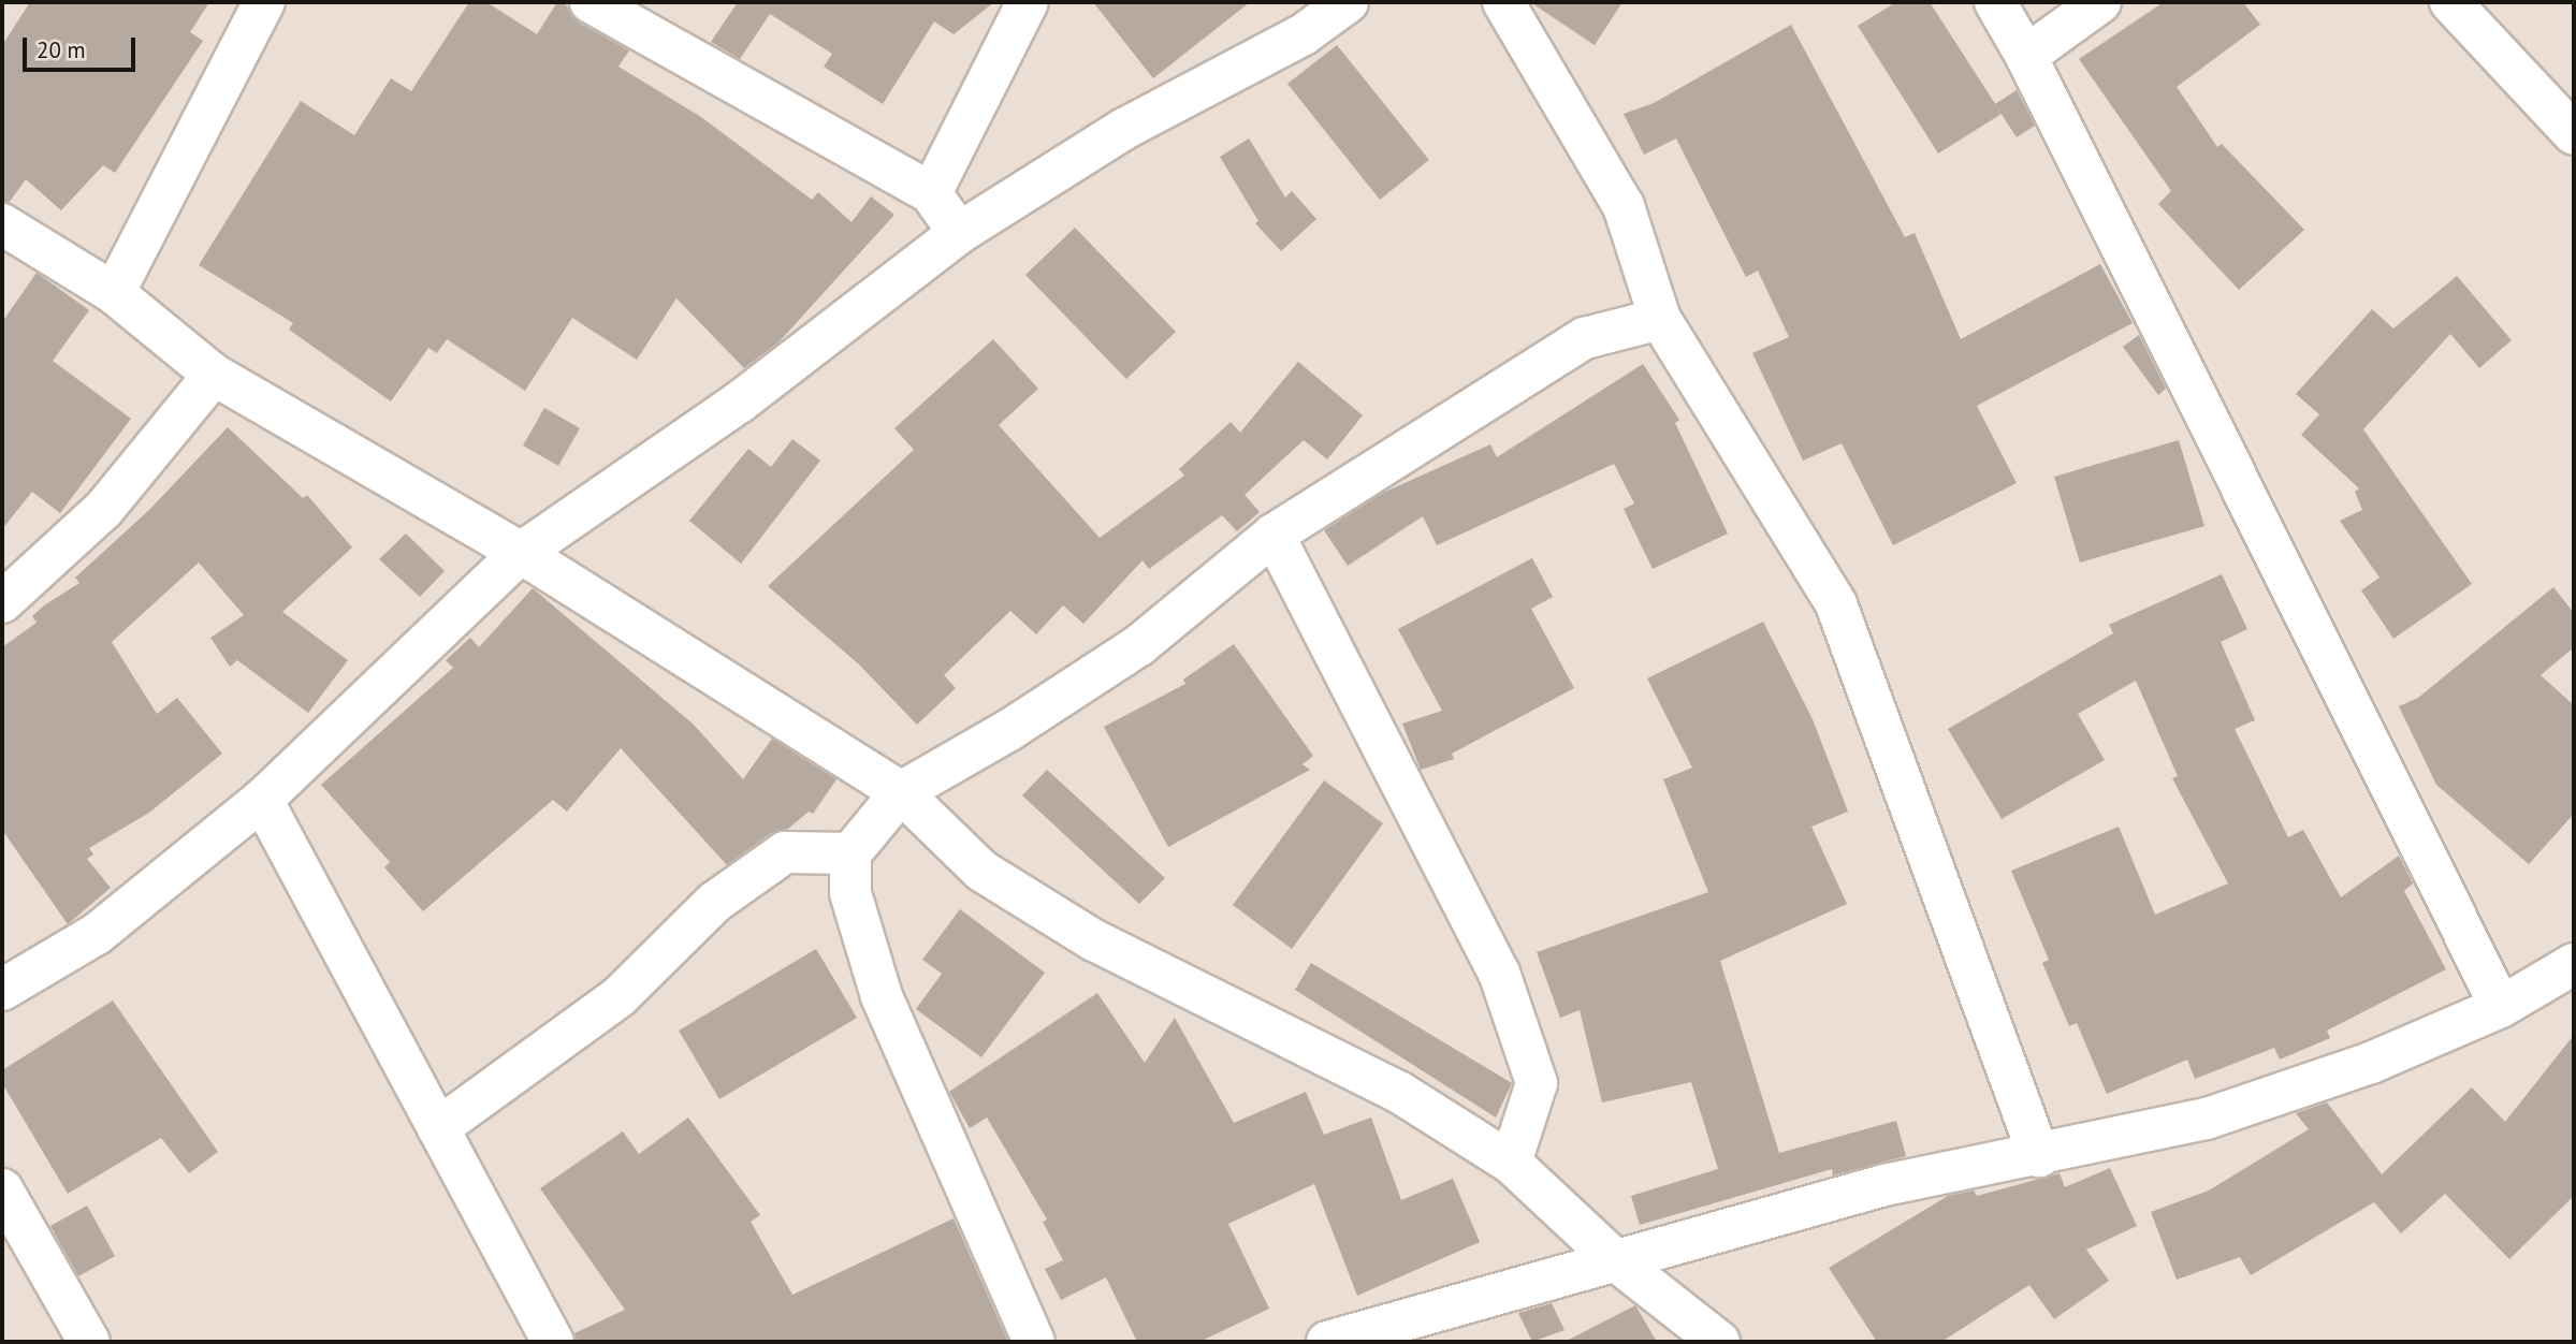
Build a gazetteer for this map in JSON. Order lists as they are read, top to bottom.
{
  "scale_bar": "20 m"
}
